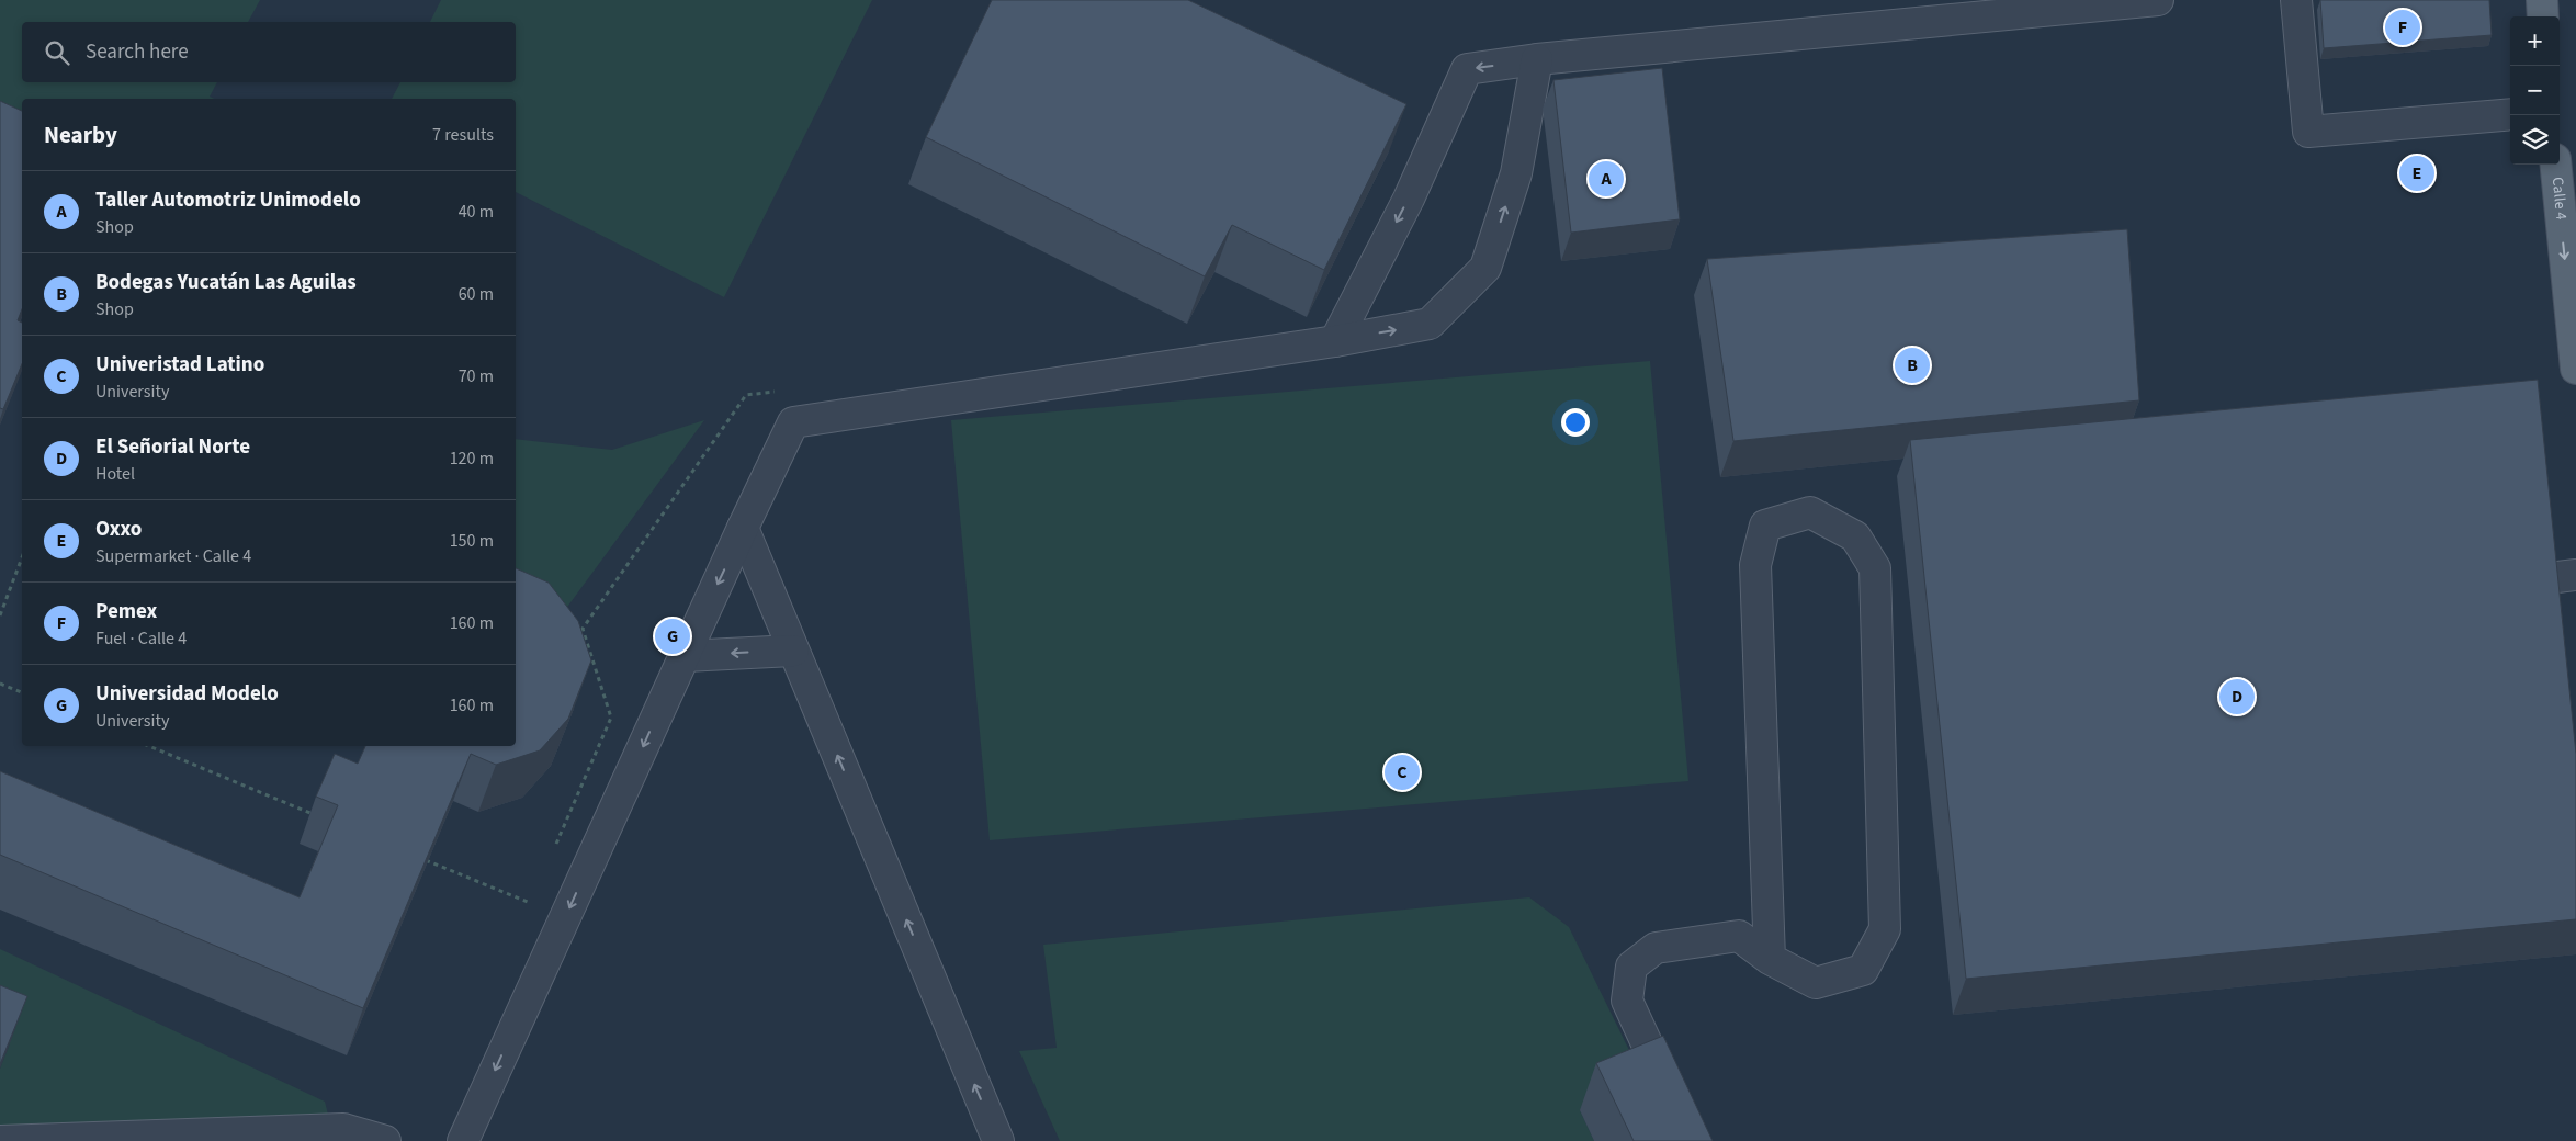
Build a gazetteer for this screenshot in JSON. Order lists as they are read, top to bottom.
{
  "streets": {
    "main road": ["Calle 4"]
  },
  "one_way": ["Calle 4"],
  "page": {
    "pins": [
      "F",
      "E",
      "A",
      "B",
      "G",
      "D",
      "C"
    ],
    "map_buttons": ["+", "−"],
    "search": "Search here",
    "heading": ["Nearby", "7 results"],
    "list": [
      {
        "mark": "A",
        "name": "Taller Automotriz Unimodelo",
        "note": "Shop",
        "value": "40 m"
      },
      {
        "mark": "B",
        "name": "Bodegas Yucatán Las Aguilas",
        "note": "Shop",
        "value": "60 m"
      },
      {
        "mark": "C",
        "name": "Univeristad Latino",
        "note": "University",
        "value": "70 m"
      },
      {
        "mark": "D",
        "name": "El Señorial Norte",
        "note": "Hotel",
        "value": "120 m"
      },
      {
        "mark": "E",
        "name": "Oxxo",
        "note": "Supermarket · Calle 4",
        "value": "150 m"
      },
      {
        "mark": "F",
        "name": "Pemex",
        "note": "Fuel · Calle 4",
        "value": "160 m"
      },
      {
        "mark": "G",
        "name": "Universidad Modelo",
        "note": "University",
        "value": "160 m"
      }
    ]
  }
}
